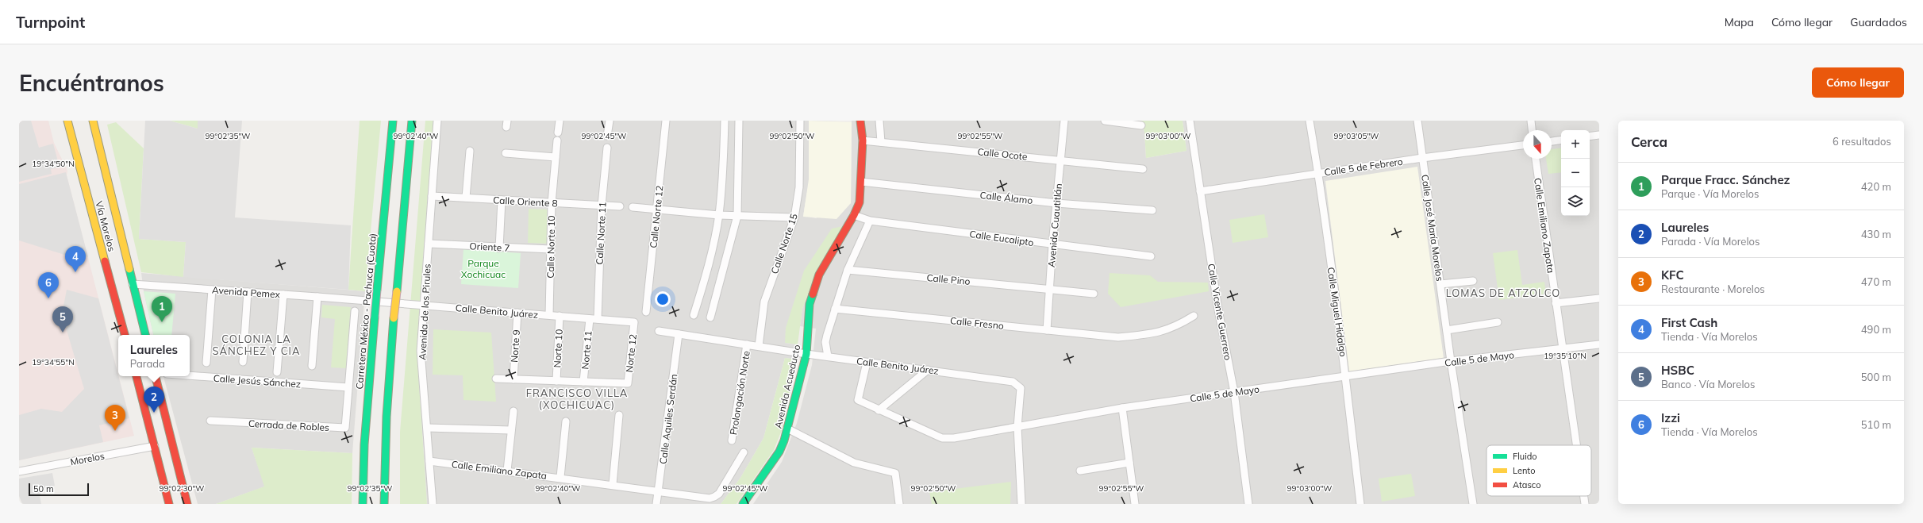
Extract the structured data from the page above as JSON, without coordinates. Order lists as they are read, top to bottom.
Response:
{
  "streets": {
    "main road": ["Vía Morelos", "Carretera México - Pachuca (Cuota)", "Avenida Acueducto"],
    "street": [
      "Calle Ocote",
      "Calle 5 de Febrero",
      "Calle Álamo",
      "Calle Oriente 8",
      "Calle Norte 12",
      "Avenida Cuautitlán",
      "Calle Emiliano Zapata",
      "Calle José María Morelos",
      "Calle Norte 11",
      "Calle Eucalipto",
      "Calle Norte 15",
      "Oriente 7",
      "Calle Norte 10",
      "Calle Pino",
      "Avenida Pemex",
      "Calle Benito Juárez",
      "Avenida de los Pirules",
      "Calle Vicente Guerrero",
      "Calle Miguel Hidalgo",
      "Calle Fresno",
      "Norte 9",
      "Norte 10",
      "Norte 11",
      "Norte 12",
      "Calle 5 de Mayo",
      "Calle Jesús Sánchez",
      "Prolongación Norte",
      "Calle Aquiles Serdán",
      "Cerrada de Robles",
      "Morelos"
    ]
  },
  "crossings": [
    ["Calle Ocote", "Avenida Cuautitlán"],
    ["Calle Ocote", "Avenida Acueducto"],
    ["Calle 5 de Febrero", "Calle José María Morelos"],
    ["Calle 5 de Febrero", "Calle Vicente Guerrero"],
    ["Calle 5 de Febrero", "Calle Miguel Hidalgo"],
    ["Calle Álamo", "Avenida Cuautitlán"],
    ["Calle Álamo", "Avenida Acueducto"],
    ["Calle Oriente 8", "Calle Norte 11"],
    ["Calle Oriente 8", "Calle Norte 10"],
    ["Calle Oriente 8", "Avenida de los Pirules"],
    ["Avenida Cuautitlán", "Calle Eucalipto"],
    ["Avenida Cuautitlán", "Calle Pino"],
    ["Avenida Cuautitlán", "Calle Fresno"],
    ["Calle Emiliano Zapata", "Avenida de los Pirules"],
    ["Calle Emiliano Zapata", "Calle 5 de Mayo"],
    ["Calle Emiliano Zapata", "Calle Aquiles Serdán"],
    ["Vía Morelos", "Avenida Pemex"],
    ["Calle José María Morelos", "Calle 5 de Mayo"],
    ["Calle Norte 11", "Calle Benito Juárez"],
    ["Calle Eucalipto", "Avenida Acueducto"],
    ["Calle Norte 15", "Calle Benito Juárez"],
    ["Oriente 7", "Calle Norte 10"],
    ["Oriente 7", "Avenida de los Pirules"],
    ["Calle Norte 10", "Calle Benito Juárez"],
    ["Avenida Pemex", "Calle Benito Juárez"],
    ["Calle Benito Juárez", "Avenida de los Pirules"],
    ["Calle Benito Juárez", "Norte 9"],
    ["Calle Benito Juárez", "Norte 10"],
    ["Calle Benito Juárez", "Norte 11"],
    ["Calle Benito Juárez", "Norte 12"],
    ["Calle Benito Juárez", "Calle 5 de Mayo"],
    ["Calle Benito Juárez", "Avenida Acueducto"],
    ["Calle Benito Juárez", "Prolongación Norte"],
    ["Calle Benito Juárez", "Calle Aquiles Serdán"],
    ["Calle Vicente Guerrero", "Calle 5 de Mayo"],
    ["Calle Miguel Hidalgo", "Calle 5 de Mayo"],
    ["Norte 11", "Norte 12"],
    ["Calle Jesús Sánchez", "Cerrada de Robles"]
  ],
  "districts": ["LOMAS DE ATZOLCO", "COLONIA LA SÁNCHEZ Y CIA", "FRANCISCO VILLA (XOCHICUAC)"],
  "parks": ["Parque Xochicuac"],
  "legend": ["Fluido", "Lento", "Atasco"],
  "scale_bar": "50 m",
  "north": "bottom",
  "page": {
    "header": "Turnpoint",
    "nav": ["Mapa", "Cómo llegar", "Guardados"],
    "buttons": "Cómo llegar",
    "title": "Encuéntranos",
    "heading": ["Cerca", "6 resultados"],
    "map_buttons": ["+", "−"],
    "list": [
      {
        "mark": "1",
        "name": "Parque Fracc. Sánchez",
        "note": "Parque · Vía Morelos",
        "value": "420 m"
      },
      {
        "mark": "2",
        "name": "Laureles",
        "note": "Parada · Vía Morelos",
        "value": "430 m"
      },
      {
        "mark": "3",
        "name": "KFC",
        "note": "Restaurante · Morelos",
        "value": "470 m"
      },
      {
        "mark": "4",
        "name": "First Cash",
        "note": "Tienda · Vía Morelos",
        "value": "490 m"
      },
      {
        "mark": "5",
        "name": "HSBC",
        "note": "Banco · Vía Morelos",
        "value": "500 m"
      },
      {
        "mark": "6",
        "name": "Izzi",
        "note": "Tienda · Vía Morelos",
        "value": "510 m"
      }
    ],
    "pins": [
      "4",
      "6",
      "1",
      "5",
      "2",
      "3"
    ],
    "popup": ["Laureles", "Parada"],
    "scale": "50 m"
  },
  "coordinates": [
    "99°02'35\"W",
    "99°02'40\"W",
    "99°02'45\"W",
    "99°02'50\"W",
    "99°02'55\"W",
    "99°03'00\"W",
    "99°03'05\"W",
    "19°34'50\"N",
    "19°35'10\"N",
    "19°34'55\"N",
    "99°02'30\"W"
  ]
}
